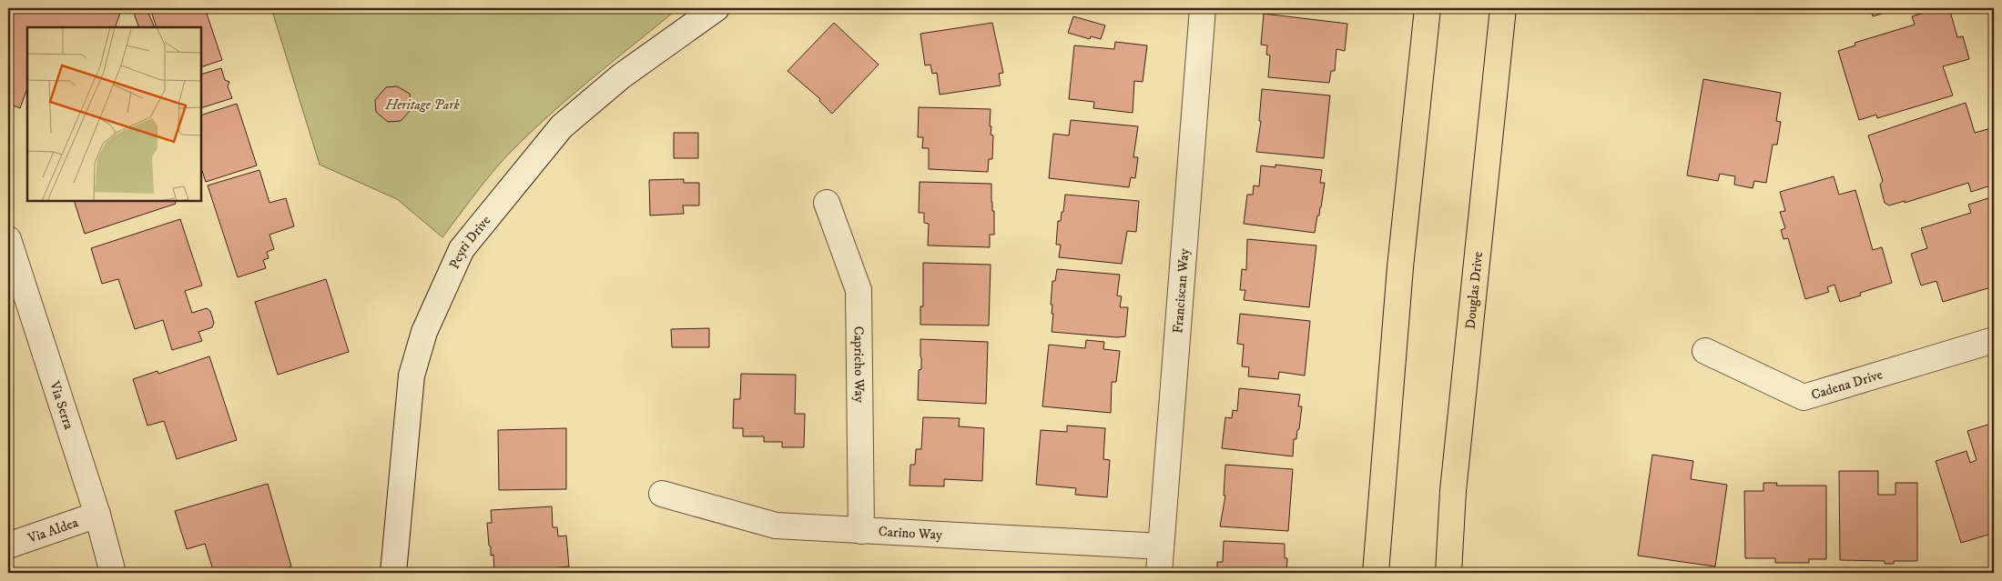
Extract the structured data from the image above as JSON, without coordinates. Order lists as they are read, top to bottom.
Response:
{
  "streets": {
    "main road": ["Douglas Drive"],
    "street": [
      "Peyri Drive",
      "Franciscan Way",
      "Capricho Way",
      "Cadena Drive",
      "Via Serra",
      "Via Aldea",
      "Carino Way"
    ]
  },
  "crossings": [
    ["Franciscan Way", "Carino Way"],
    ["Capricho Way", "Carino Way"],
    ["Via Serra", "Via Aldea"]
  ],
  "parks": ["Heritage Park"]
}
